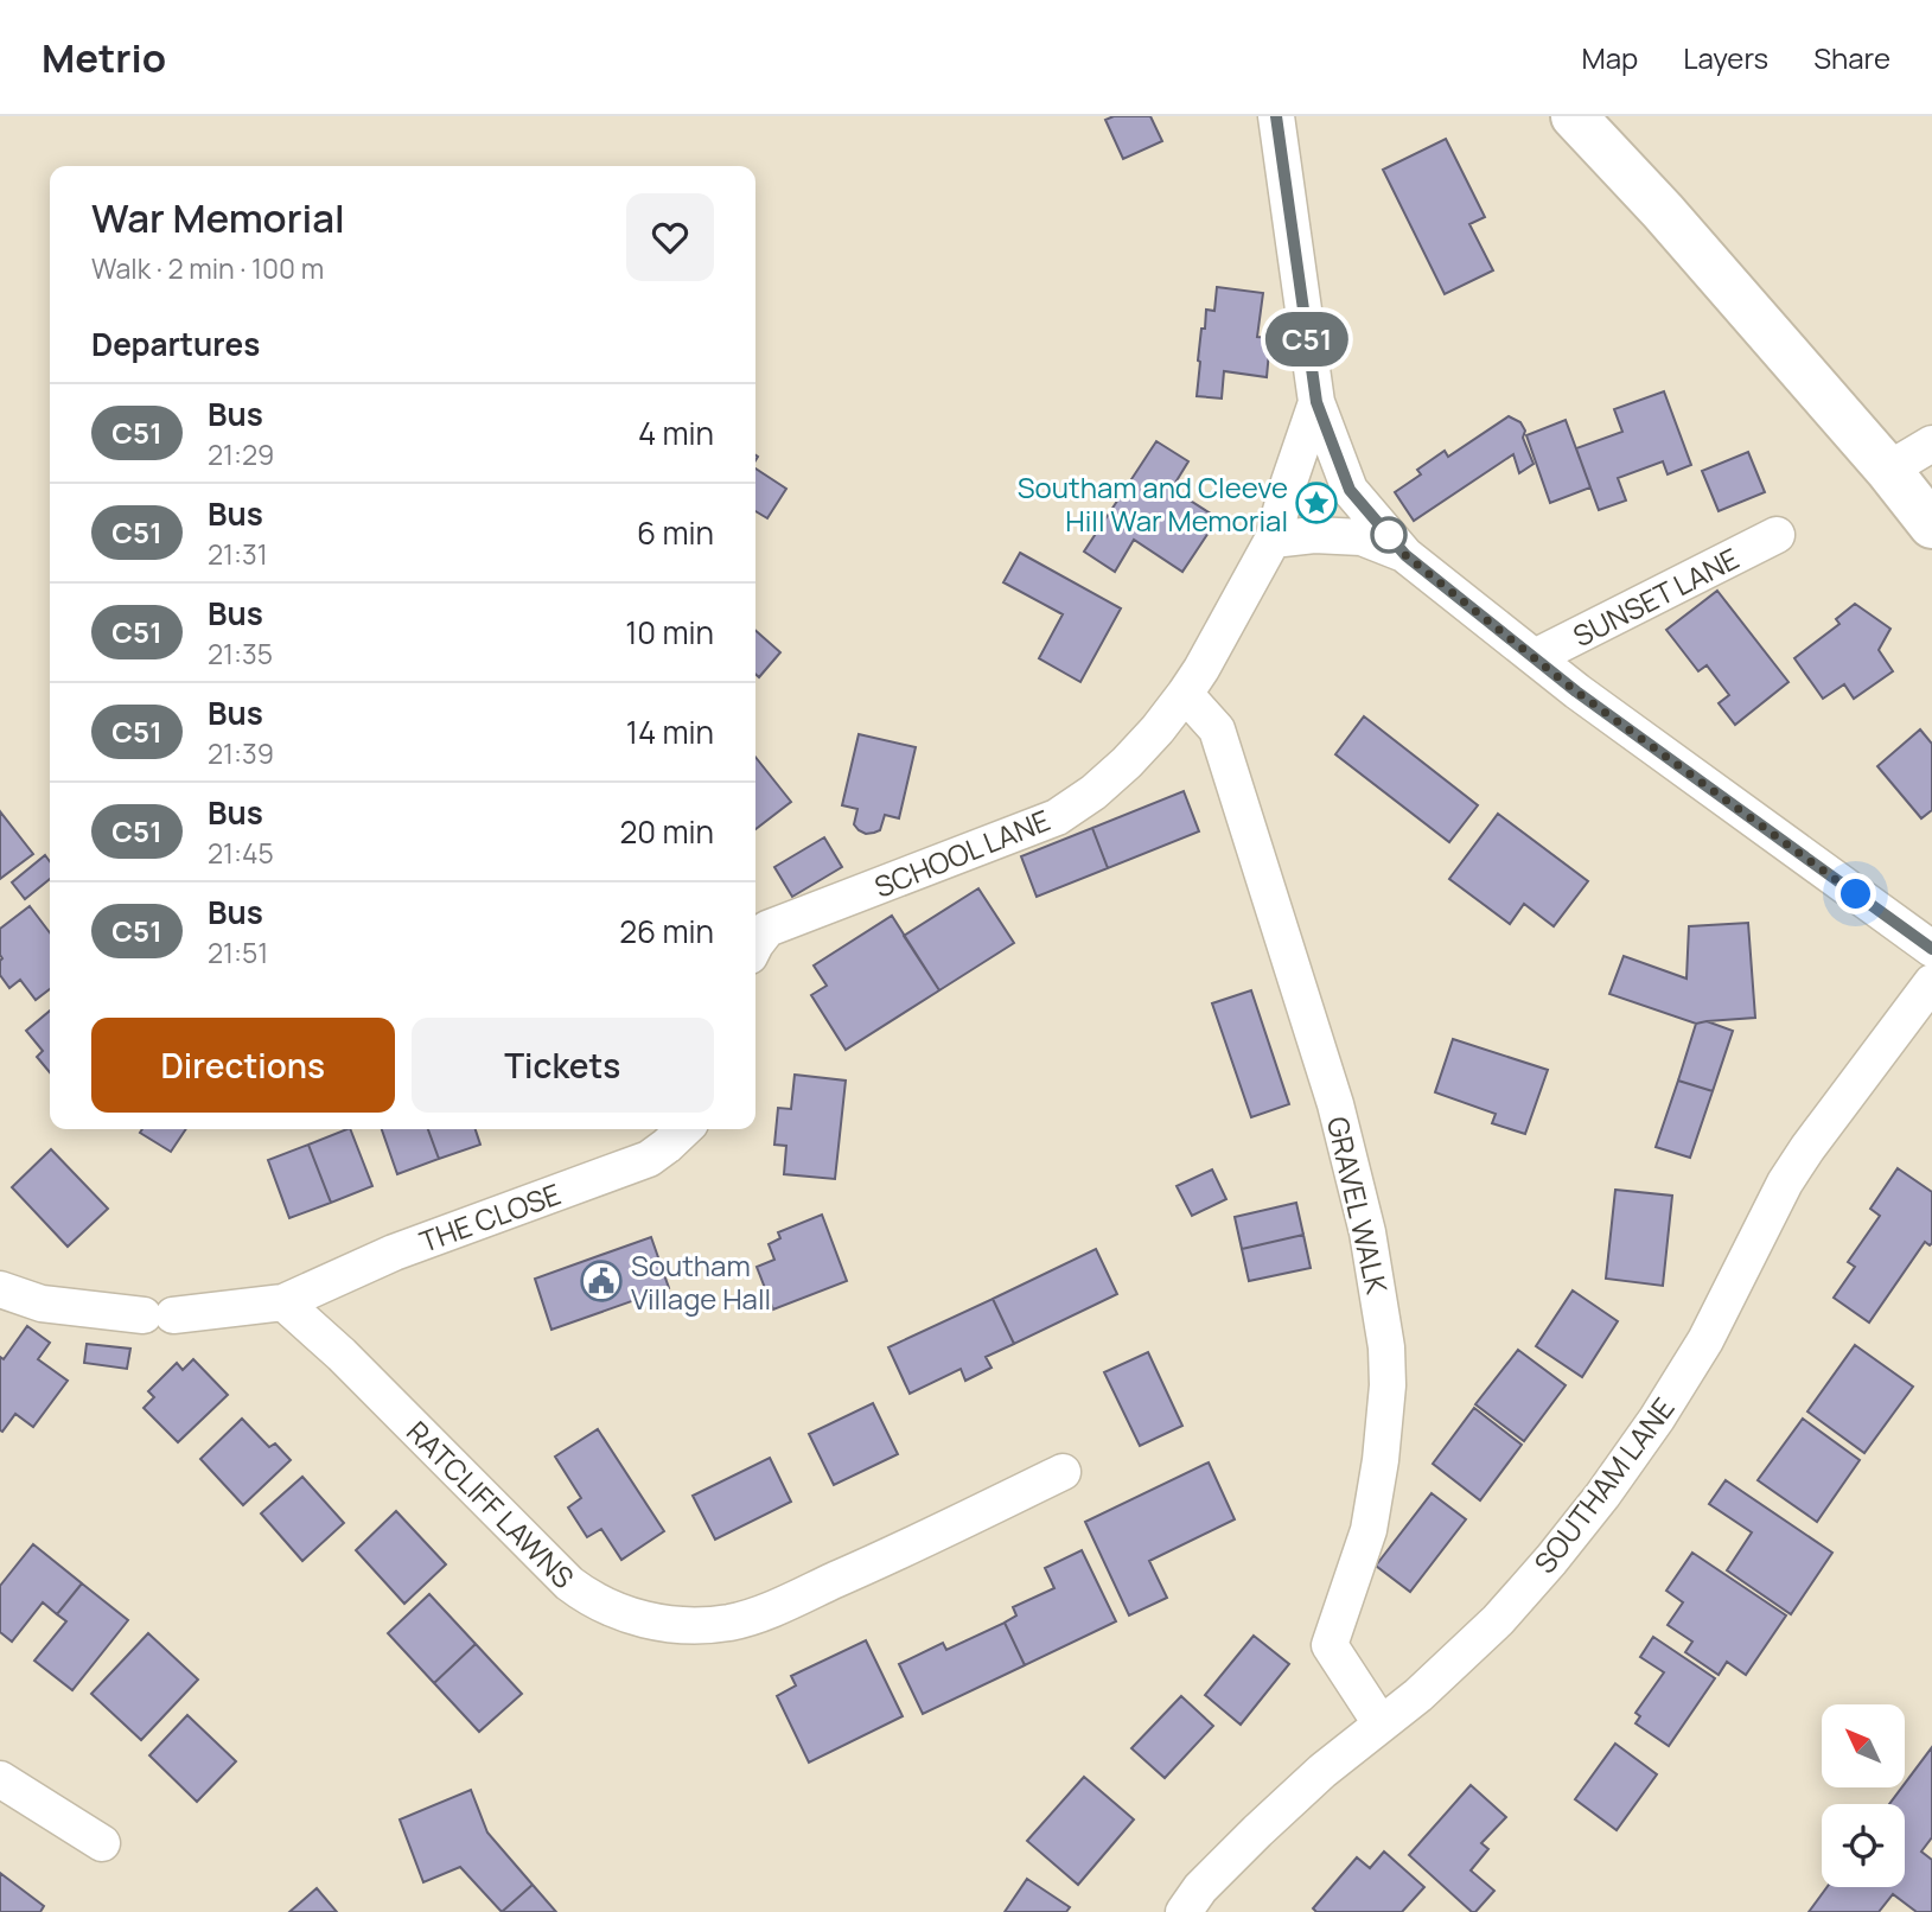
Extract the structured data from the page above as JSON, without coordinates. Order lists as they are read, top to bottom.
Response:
{
  "streets": {
    "street": [
      "SUNSET LANE",
      "SCHOOL LANE",
      "GRAVEL WALK",
      "THE CLOSE",
      "SOUTHAM LANE",
      "RATCLIFF LAWNS"
    ]
  },
  "crossings": [
    ["SCHOOL LANE", "GRAVEL WALK"],
    ["GRAVEL WALK", "SOUTHAM LANE"],
    ["THE CLOSE", "RATCLIFF LAWNS"]
  ],
  "places": {
    "place": ["Southam and Cleeve Hill War Memorial"],
    "public building": ["Southam Village Hall"]
  },
  "lines": ["bus line C51"],
  "north": "top left",
  "page": {
    "header": "Metrio",
    "nav": ["Map", "Layers", "Share"],
    "on_map": "C51",
    "heading": [
      ["War Memorial", "Walk · 2 min · 100 m"],
      "Departures"
    ],
    "list": [
      {
        "mark": "C51",
        "name": "Bus",
        "note": "21:29",
        "value": "4 min"
      },
      {
        "mark": "C51",
        "name": "Bus",
        "note": "21:31",
        "value": "6 min"
      },
      {
        "mark": "C51",
        "name": "Bus",
        "note": "21:35",
        "value": "10 min"
      },
      {
        "mark": "C51",
        "name": "Bus",
        "note": "21:39",
        "value": "14 min"
      },
      {
        "mark": "C51",
        "name": "Bus",
        "note": "21:45",
        "value": "20 min"
      },
      {
        "mark": "C51",
        "name": "Bus",
        "note": "21:51",
        "value": "26 min"
      }
    ],
    "buttons": ["Directions", "Tickets"]
  }
}
